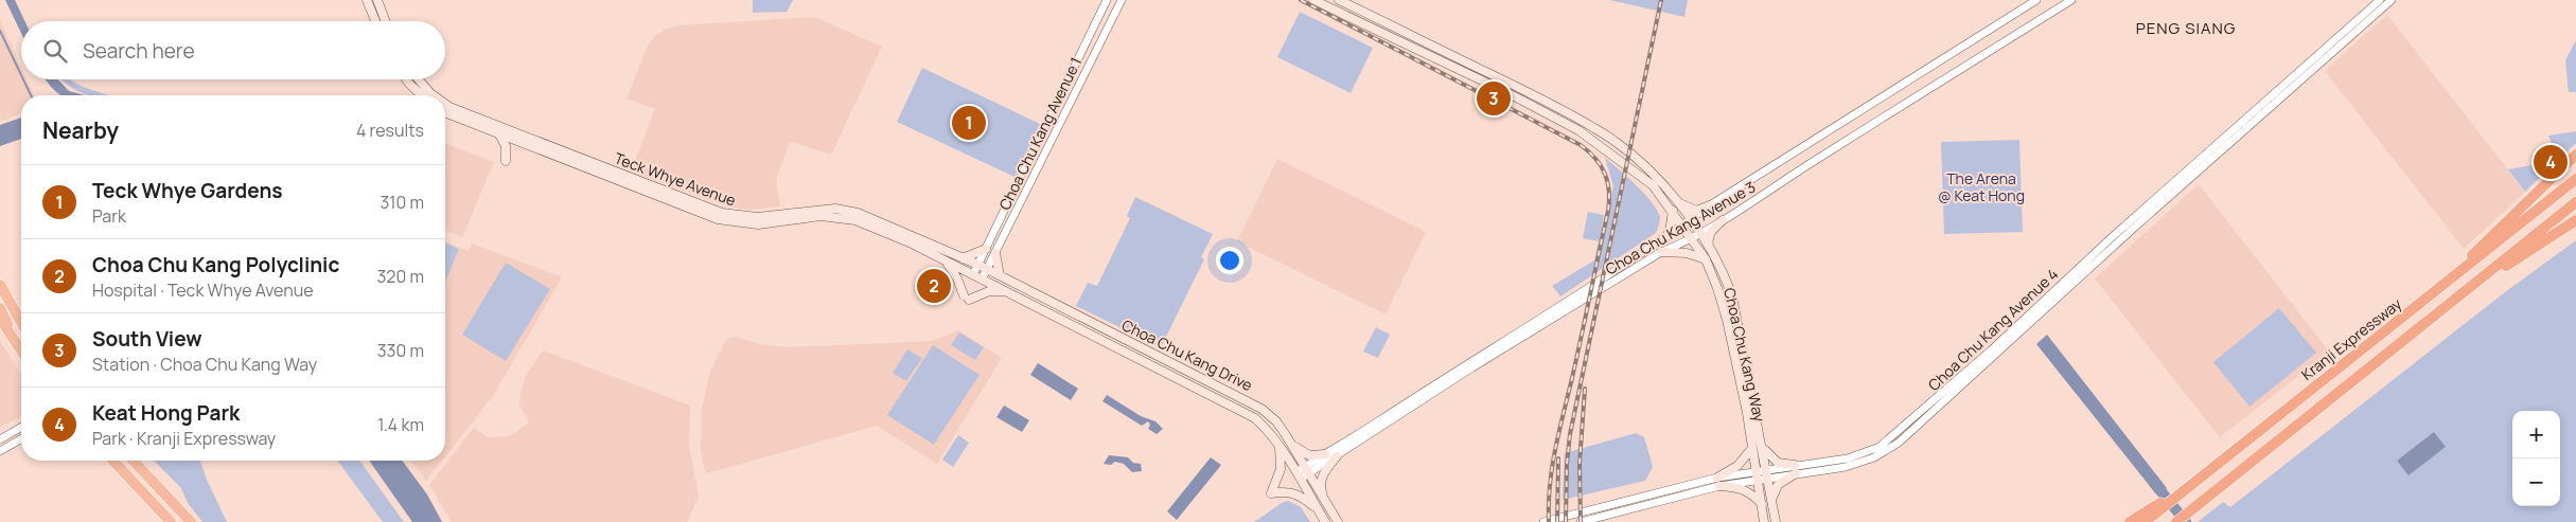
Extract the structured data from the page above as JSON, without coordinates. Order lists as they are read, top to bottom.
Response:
{
  "streets": {
    "highway": ["Kranji Expressway"],
    "main road": ["Teck Whye Avenue", "Choa Chu Kang Drive", "Choa Chu Kang Way"],
    "street": ["Choa Chu Kang Avenue 1", "Choa Chu Kang Avenue 3", "Choa Chu Kang Avenue 4"]
  },
  "crossings": [
    ["Choa Chu Kang Avenue 1", "Teck Whye Avenue"],
    ["Choa Chu Kang Avenue 1", "Choa Chu Kang Drive"],
    ["Teck Whye Avenue", "Choa Chu Kang Drive"],
    ["Choa Chu Kang Avenue 3", "Choa Chu Kang Drive"],
    ["Choa Chu Kang Avenue 3", "Choa Chu Kang Way"],
    ["Choa Chu Kang Avenue 4", "Choa Chu Kang Way"]
  ],
  "districts": ["PENG SIANG"],
  "parks": ["The Arena @ Keat Hong"],
  "page": {
    "search": "Search here",
    "pins": [
      "3",
      "1",
      "4",
      "2"
    ],
    "heading": ["Nearby", "4 results"],
    "list": [
      {
        "mark": "1",
        "name": "Teck Whye Gardens",
        "note": "Park",
        "value": "310 m"
      },
      {
        "mark": "2",
        "name": "Choa Chu Kang Polyclinic",
        "note": "Hospital · Teck Whye Avenue",
        "value": "320 m"
      },
      {
        "mark": "3",
        "name": "South View",
        "note": "Station · Choa Chu Kang Way",
        "value": "330 m"
      },
      {
        "mark": "4",
        "name": "Keat Hong Park",
        "note": "Park · Kranji Expressway",
        "value": "1.4 km"
      }
    ],
    "map_buttons": ["+", "−"]
  }
}
